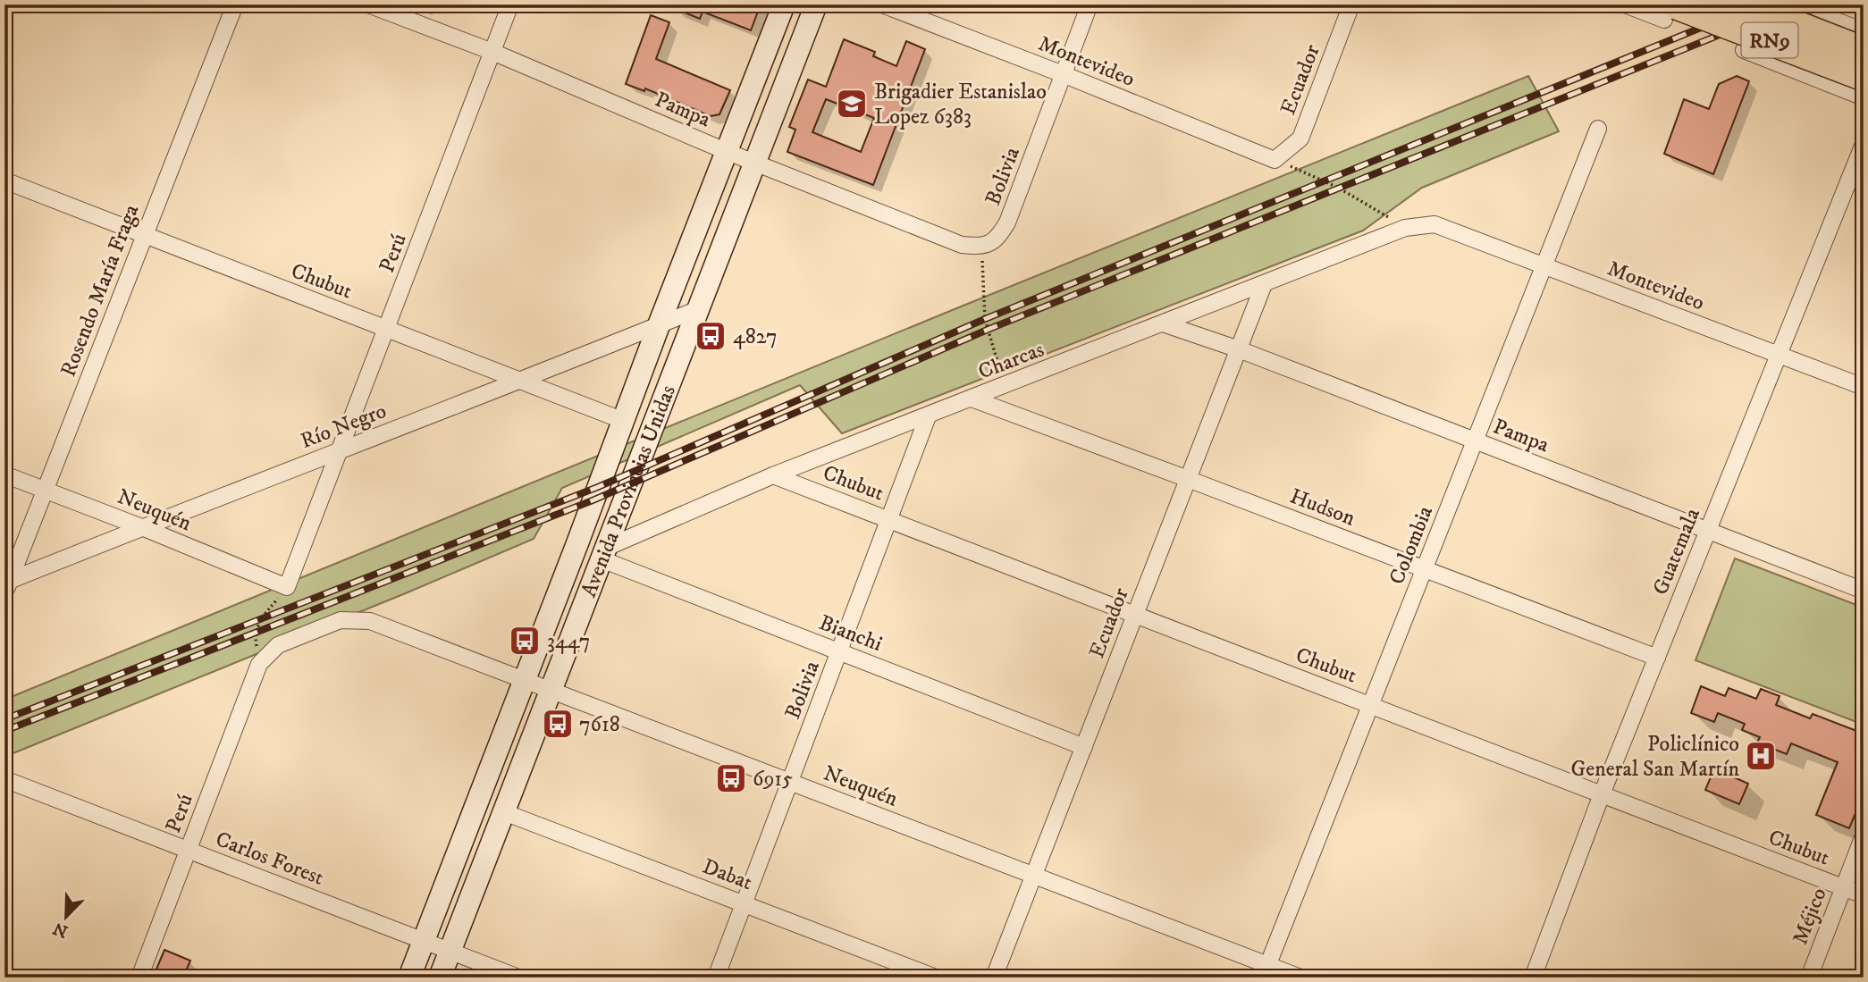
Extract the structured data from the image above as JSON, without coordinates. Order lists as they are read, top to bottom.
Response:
{
  "streets": {
    "highway": ["RN9"],
    "main road": ["Avenida Provincias Unidas"],
    "street": [
      "Montevideo",
      "Ecuador",
      "Pampa",
      "Bolivia",
      "Perú",
      "Chubut",
      "Rosendo María Fraga",
      "Charcas",
      "Río Negro",
      "Hudson",
      "Neuquén",
      "Colombia",
      "Guatemala",
      "Bianchi",
      "Carlos Forest",
      "Dabat",
      "Méjico"
    ]
  },
  "crossings": [
    ["Montevideo", "Ecuador"],
    ["Montevideo", "Bolivia"],
    ["Montevideo", "Charcas"],
    ["Montevideo", "Colombia"],
    ["Montevideo", "Guatemala"],
    ["Ecuador", "Pampa"],
    ["Ecuador", "Chubut"],
    ["Ecuador", "Charcas"],
    ["Ecuador", "Hudson"],
    ["Ecuador", "Neuquén"],
    ["Ecuador", "Bianchi"],
    ["Pampa", "Bolivia"],
    ["Pampa", "Perú"],
    ["Pampa", "Charcas"],
    ["Pampa", "Avenida Provincias Unidas"],
    ["Pampa", "Colombia"],
    ["Pampa", "Guatemala"],
    ["Bolivia", "Chubut"],
    ["Bolivia", "Charcas"],
    ["Bolivia", "Neuquén"],
    ["Bolivia", "Bianchi"],
    ["Bolivia", "Dabat"],
    ["Perú", "Chubut"],
    ["Perú", "Río Negro"],
    ["Perú", "Neuquén"],
    ["Perú", "Carlos Forest"],
    ["Chubut", "Rosendo María Fraga"],
    ["Chubut", "Charcas"],
    ["Chubut", "Río Negro"],
    ["Chubut", "Avenida Provincias Unidas"],
    ["Chubut", "Colombia"],
    ["Chubut", "Guatemala"],
    ["Chubut", "Méjico"],
    ["Rosendo María Fraga", "Río Negro"],
    ["Rosendo María Fraga", "Neuquén"],
    ["Charcas", "Avenida Provincias Unidas"],
    ["Charcas", "Hudson"],
    ["Charcas", "Bianchi"],
    ["Río Negro", "Avenida Provincias Unidas"],
    ["Río Negro", "Neuquén"],
    ["Avenida Provincias Unidas", "Neuquén"],
    ["Avenida Provincias Unidas", "Bianchi"],
    ["Avenida Provincias Unidas", "Carlos Forest"],
    ["Avenida Provincias Unidas", "Dabat"],
    ["Hudson", "Colombia"],
    ["Hudson", "Guatemala"],
    ["Neuquén", "Colombia"]
  ],
  "places": {
    "school or university": ["Brigadier Estanislao Lopez 6383"],
    "bus stop": [
      "4827",
      "3447",
      "7618",
      "6915"
    ],
    "hospital": ["Policlínico General San Martín"]
  },
  "north": "bottom left"
}
